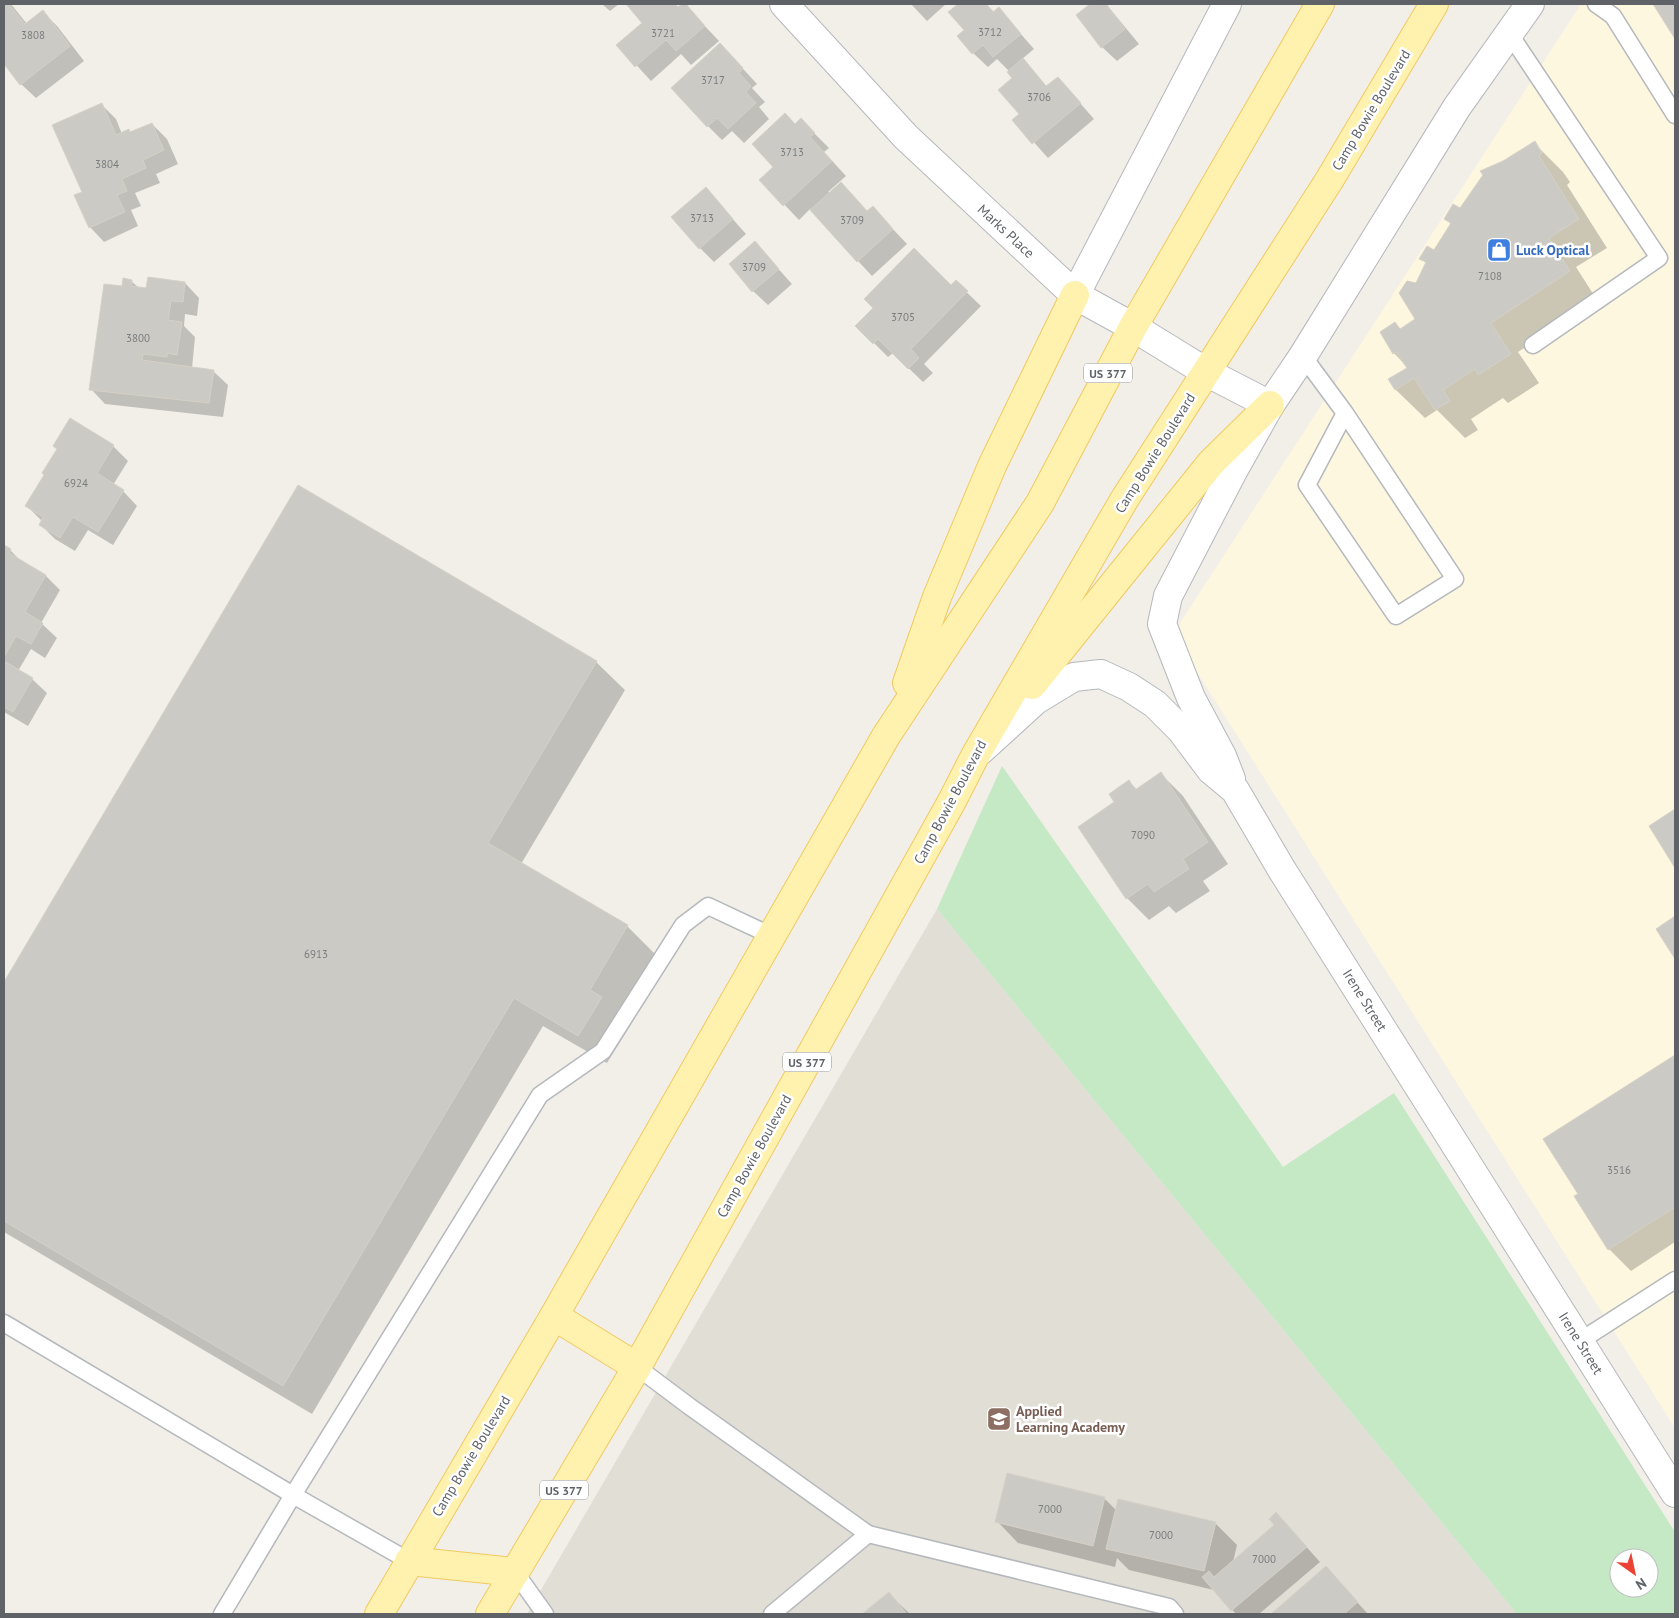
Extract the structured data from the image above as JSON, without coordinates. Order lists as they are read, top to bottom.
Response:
{
  "streets": {
    "main road": ["Camp Bowie Boulevard", "US 377"],
    "street": ["Marks Place", "Irene Street"]
  },
  "crossings": [
    ["Camp Bowie Boulevard", "Marks Place"],
    ["Camp Bowie Boulevard", "Irene Street"]
  ],
  "places": {
    "shop": ["Luck Optical"],
    "school or university": ["Applied Learning Academy"]
  },
  "house_numbers": [
    "3712",
    "3721",
    "3808",
    "3717",
    "3706",
    "3713",
    "3804",
    "3713",
    "3709",
    "3709",
    "7108",
    "3705",
    "3800",
    "6924",
    "7090",
    "6913",
    "3516",
    "7000",
    "7000",
    "7000"
  ],
  "north": "bottom right"
}
